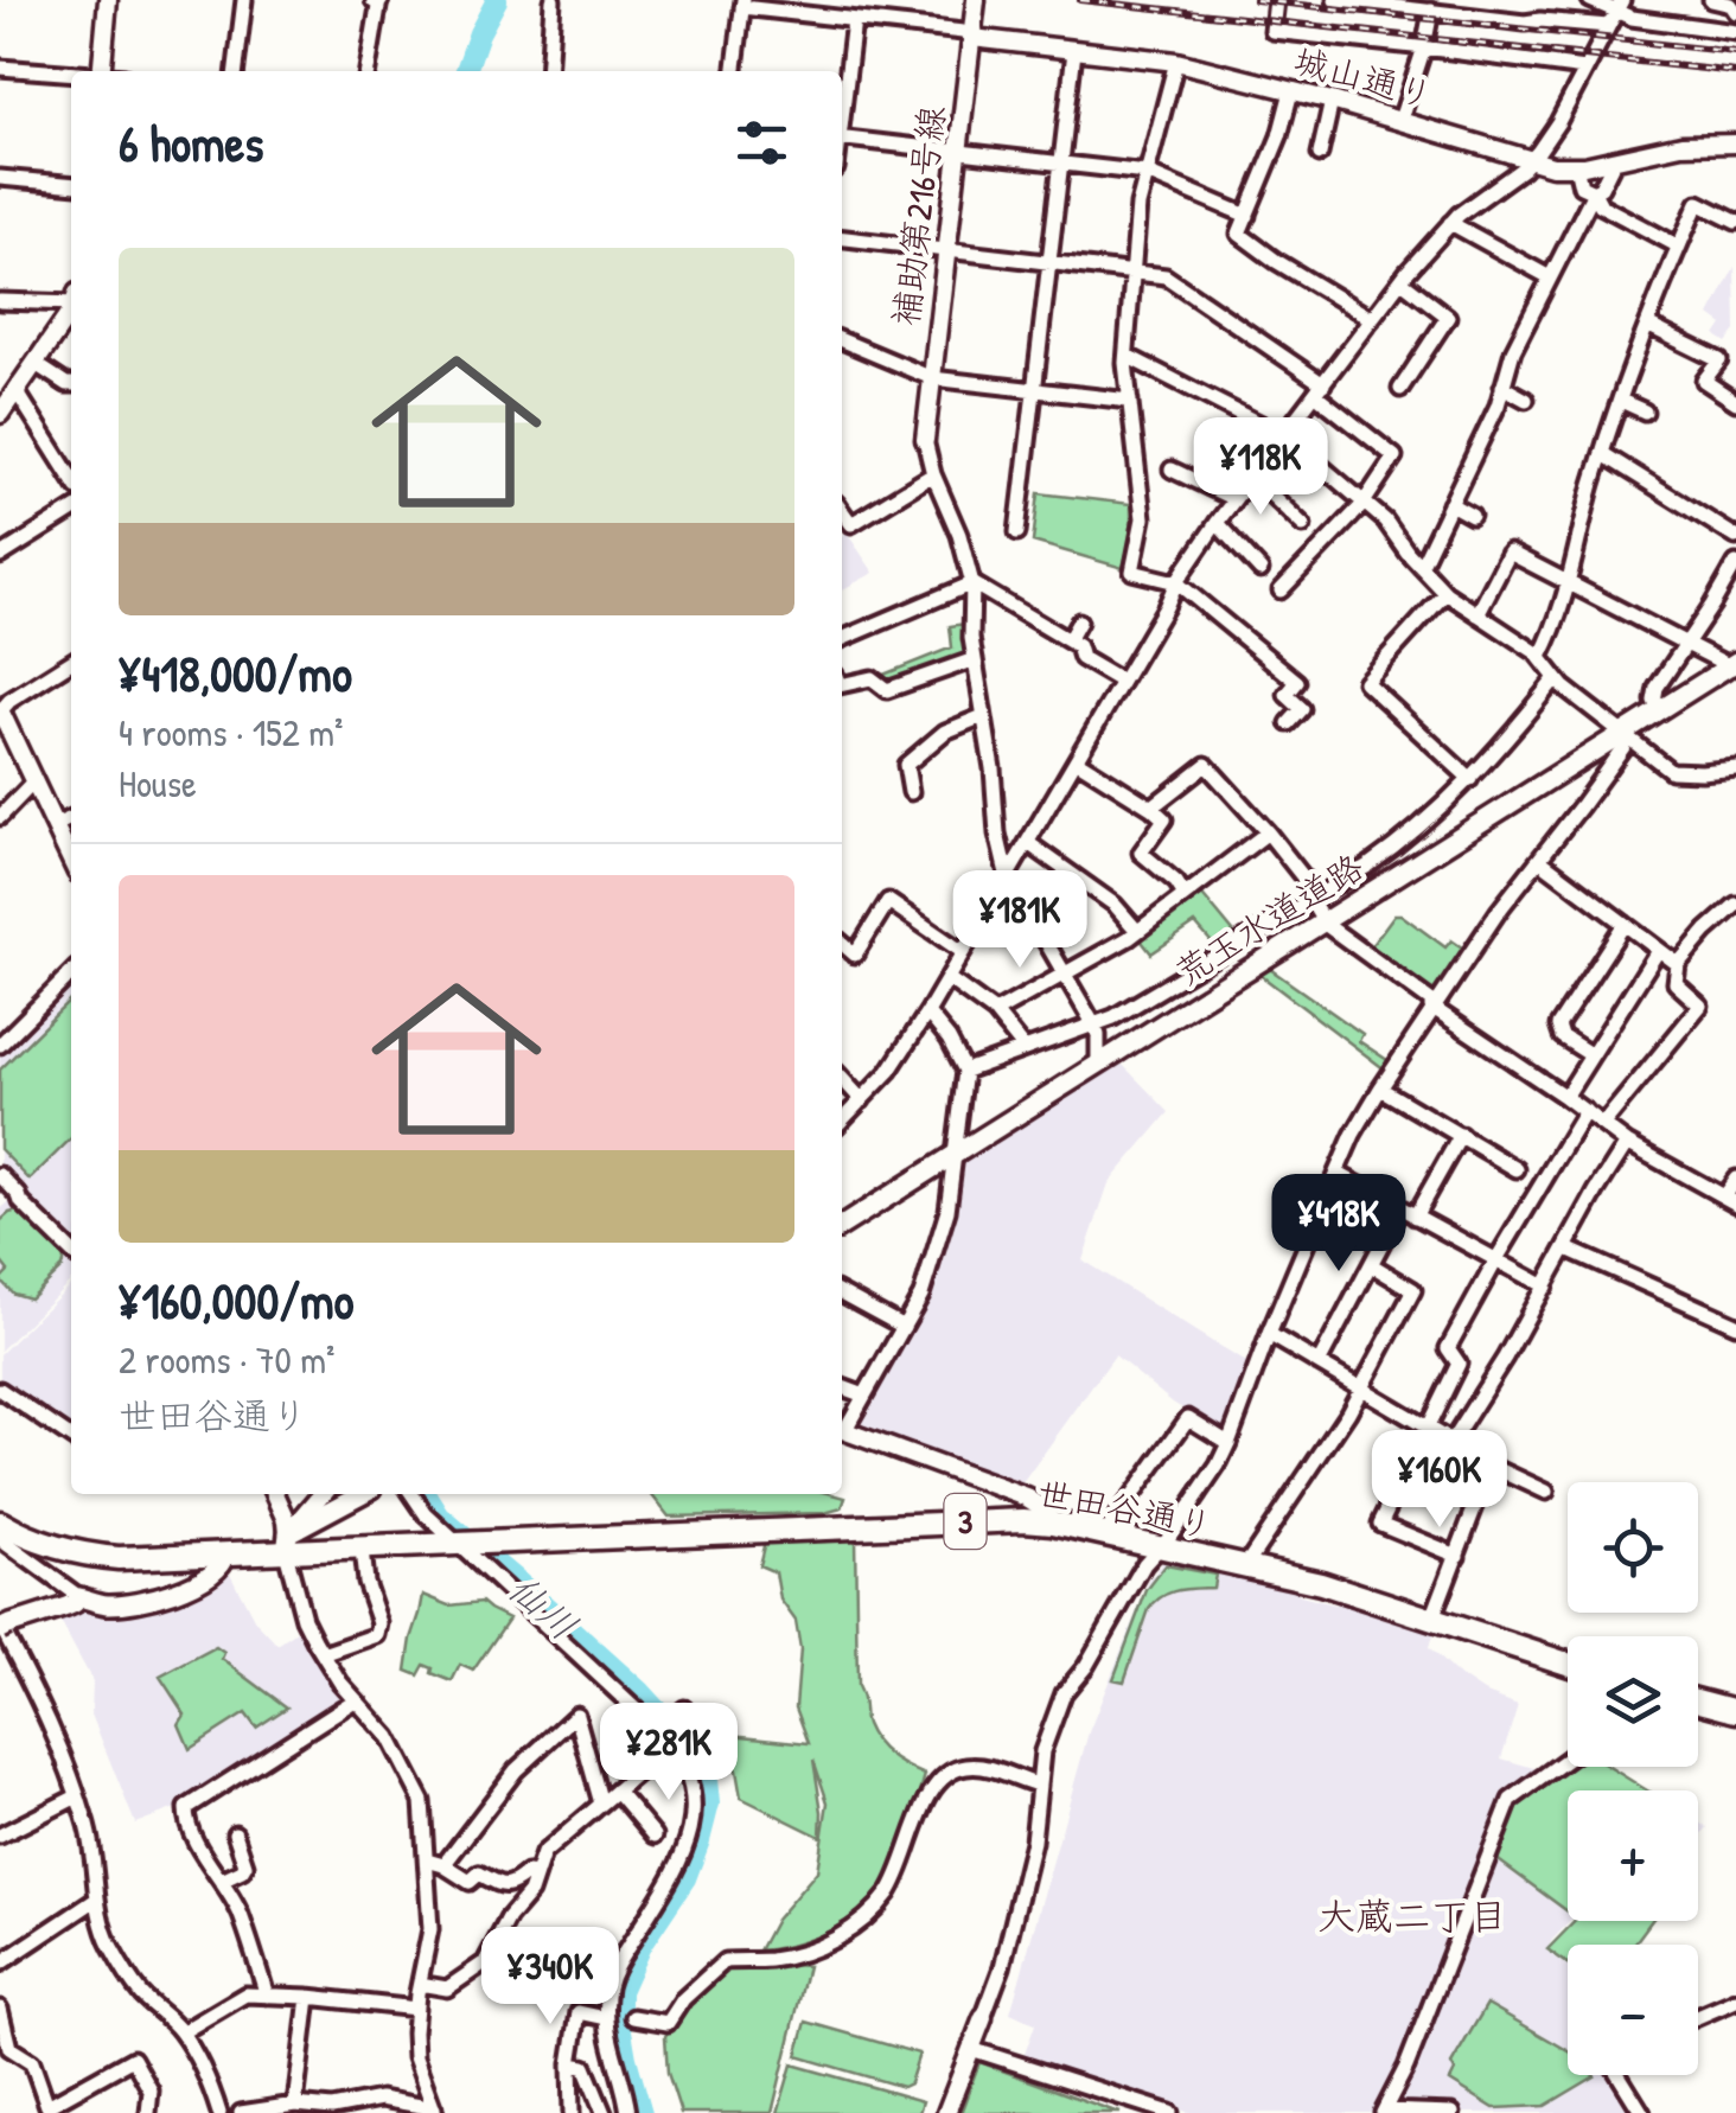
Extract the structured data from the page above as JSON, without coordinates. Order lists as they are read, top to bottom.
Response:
{
  "streets": {
    "main road": ["荒玉水道道路", "世田谷通り", "3"],
    "street": ["城山通り", "補助第216号線"]
  },
  "crossings": [
    ["城山通り", "補助第216号線"]
  ],
  "districts": ["大蔵二丁目"],
  "water": ["仙川"],
  "page": {
    "heading": "6 homes",
    "list": [
      {
        "name": "¥418,000/mo",
        "note": "4 rooms · 152 m² · House"
      },
      {
        "name": "¥160,000/mo",
        "note": "2 rooms · 70 m² · 世田谷通り"
      }
    ],
    "price": [
      "¥118K",
      "¥181K",
      "¥418K",
      "¥160K",
      "¥281K",
      "¥340K"
    ],
    "map_buttons": ["+", "−"]
  }
}
